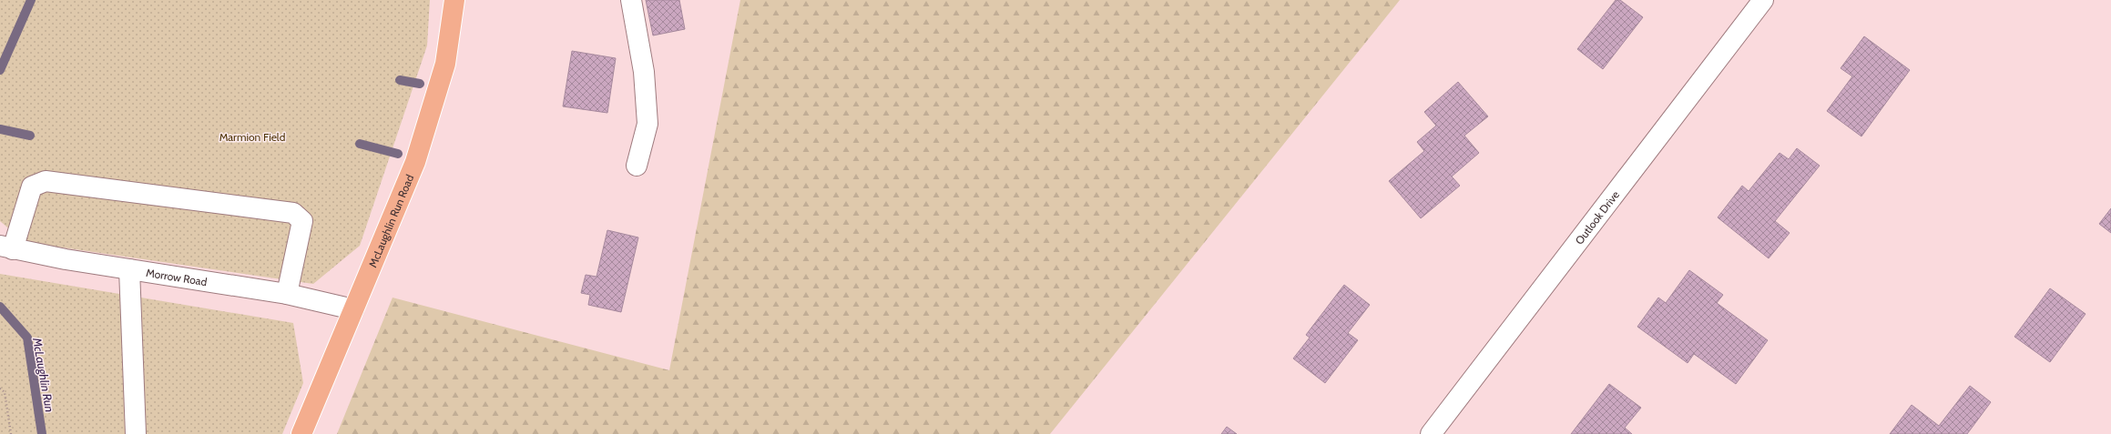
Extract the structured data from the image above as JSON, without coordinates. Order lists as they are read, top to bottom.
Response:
{
  "streets": {
    "main road": ["McLaughlin Run Road"],
    "street": ["Outlook Drive", "Morrow Road"]
  },
  "crossings": [
    ["McLaughlin Run Road", "Morrow Road"]
  ],
  "water": ["McLaughlin Run"],
  "parks": ["Marmion Field"]
}
